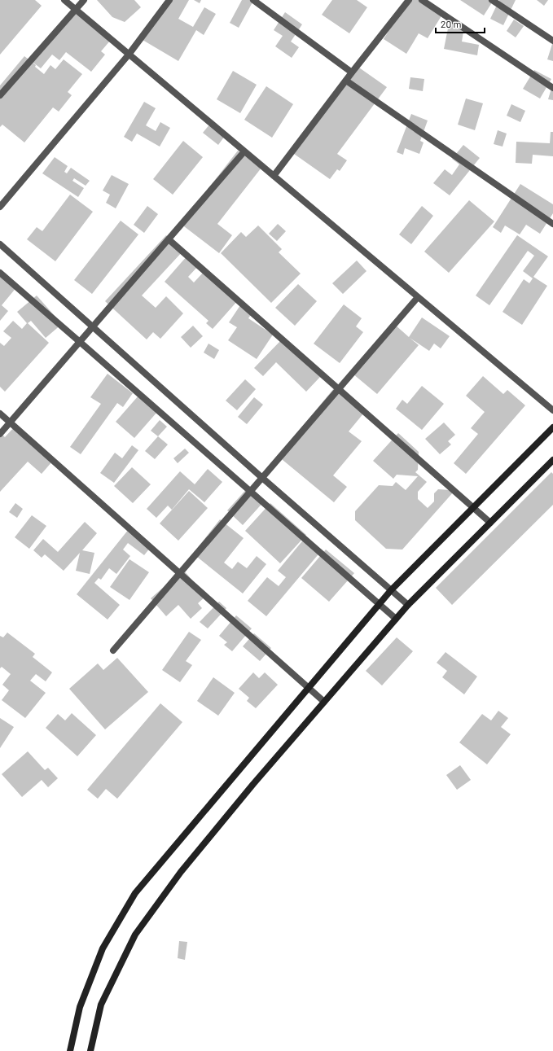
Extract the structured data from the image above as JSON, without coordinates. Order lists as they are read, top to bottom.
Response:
{
  "scale_bar": "20 m"
}
